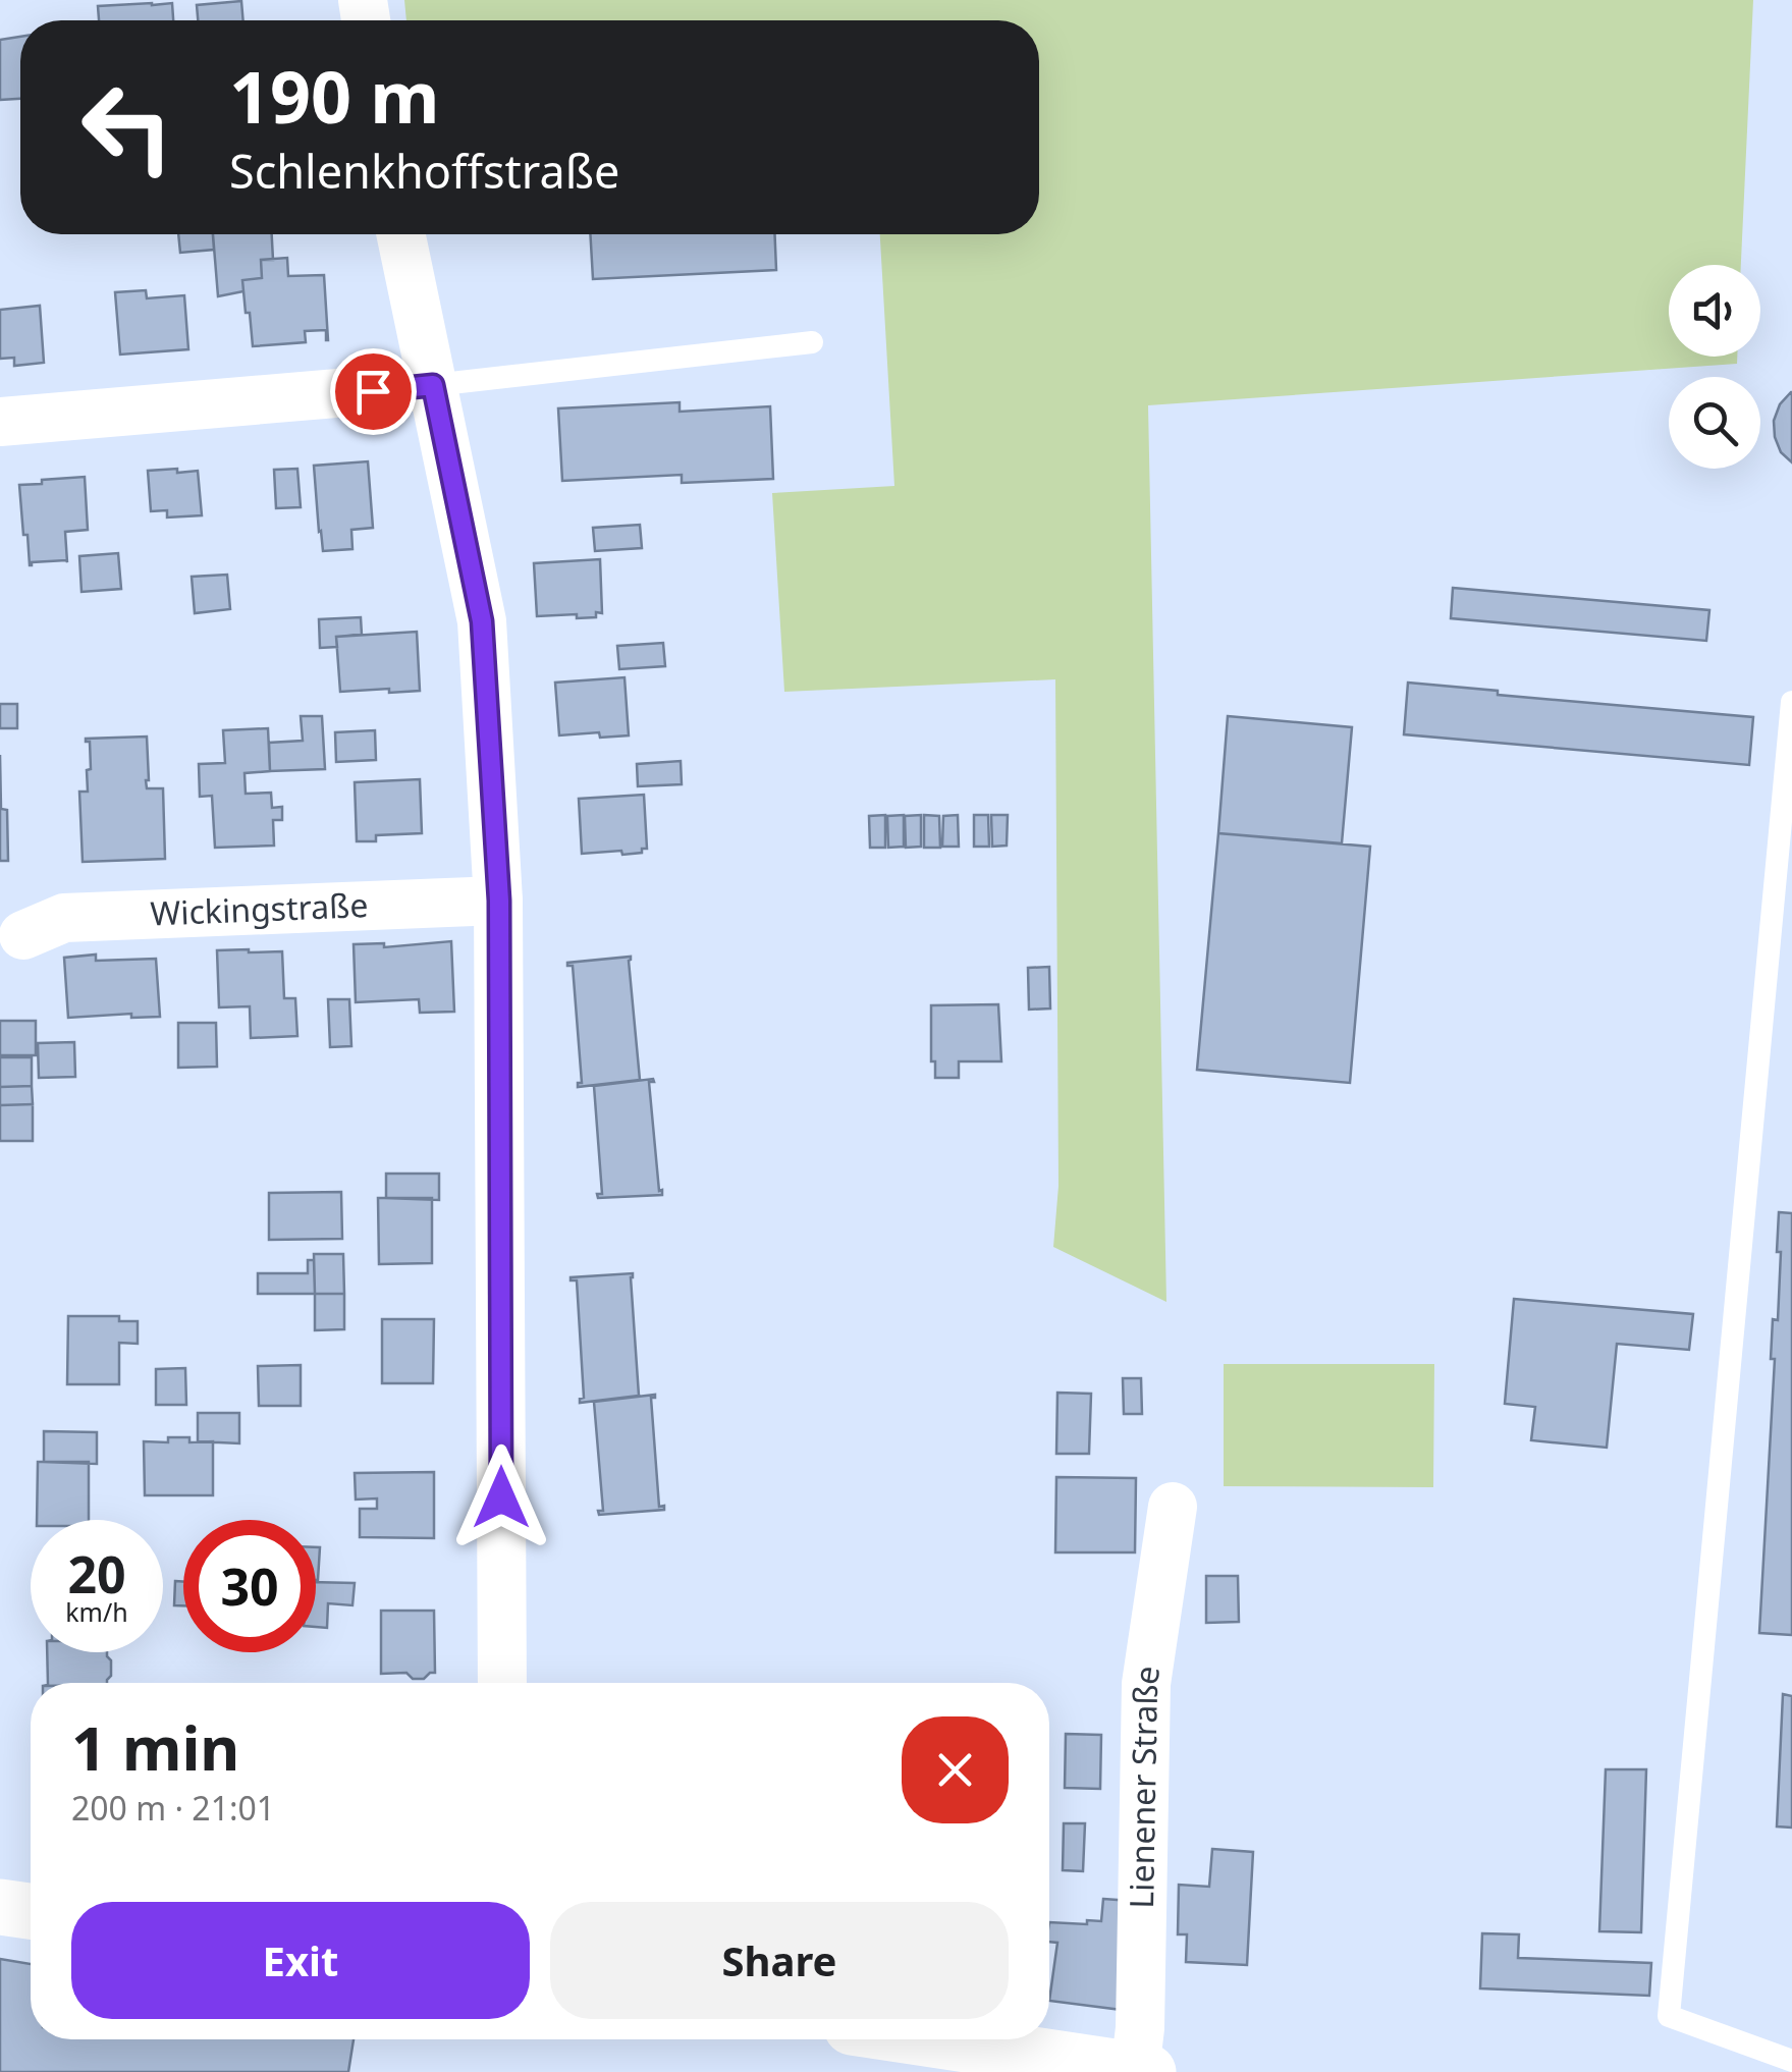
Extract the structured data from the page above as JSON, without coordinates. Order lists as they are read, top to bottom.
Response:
{
  "streets": {
    "street": ["Wickingstraße", "Lienener Straße"]
  },
  "page": {
    "turn": ["190 m", "Schlenkhoffstraße"],
    "speed": "20 km/h",
    "limit": "30",
    "heading": ["1 min", "200 m · 21:01"],
    "buttons": ["Exit", "Share"]
  }
}
